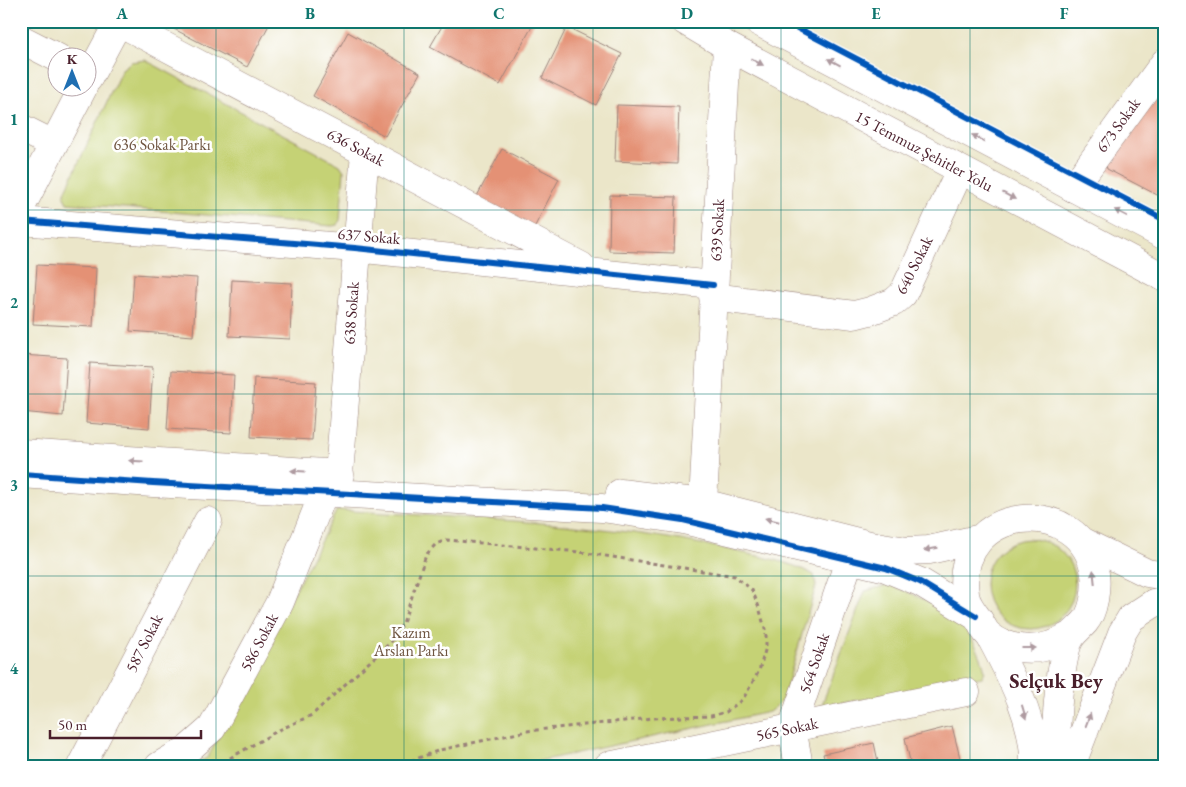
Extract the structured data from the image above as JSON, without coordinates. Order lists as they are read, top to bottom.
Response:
{
  "streets": {
    "street": [
      "673 Sokak",
      "636 Sokak",
      "15 Temmuz Şehitler Yolu",
      "639 Sokak",
      "637 Sokak",
      "640 Sokak",
      "638 Sokak",
      "586 Sokak",
      "587 Sokak",
      "564 Sokak",
      "565 Sokak"
    ]
  },
  "crossings": [
    ["636 Sokak", "637 Sokak"],
    ["636 Sokak", "638 Sokak"],
    ["15 Temmuz Şehitler Yolu", "639 Sokak"],
    ["15 Temmuz Şehitler Yolu", "640 Sokak"],
    ["639 Sokak", "637 Sokak"],
    ["639 Sokak", "640 Sokak"],
    ["637 Sokak", "640 Sokak"],
    ["637 Sokak", "638 Sokak"],
    ["638 Sokak", "586 Sokak"],
    ["564 Sokak", "565 Sokak"]
  ],
  "districts": ["Selçuk Bey"],
  "parks": ["636 Sokak Parkı", "Kazım Arslan Parkı"],
  "scale_bar": "50 m",
  "north": "top",
  "grid": {
    "columns": [
      "A",
      "B",
      "C",
      "D",
      "E",
      "F"
    ],
    "rows": [
      "1",
      "2",
      "3",
      "4"
    ]
  }
}
